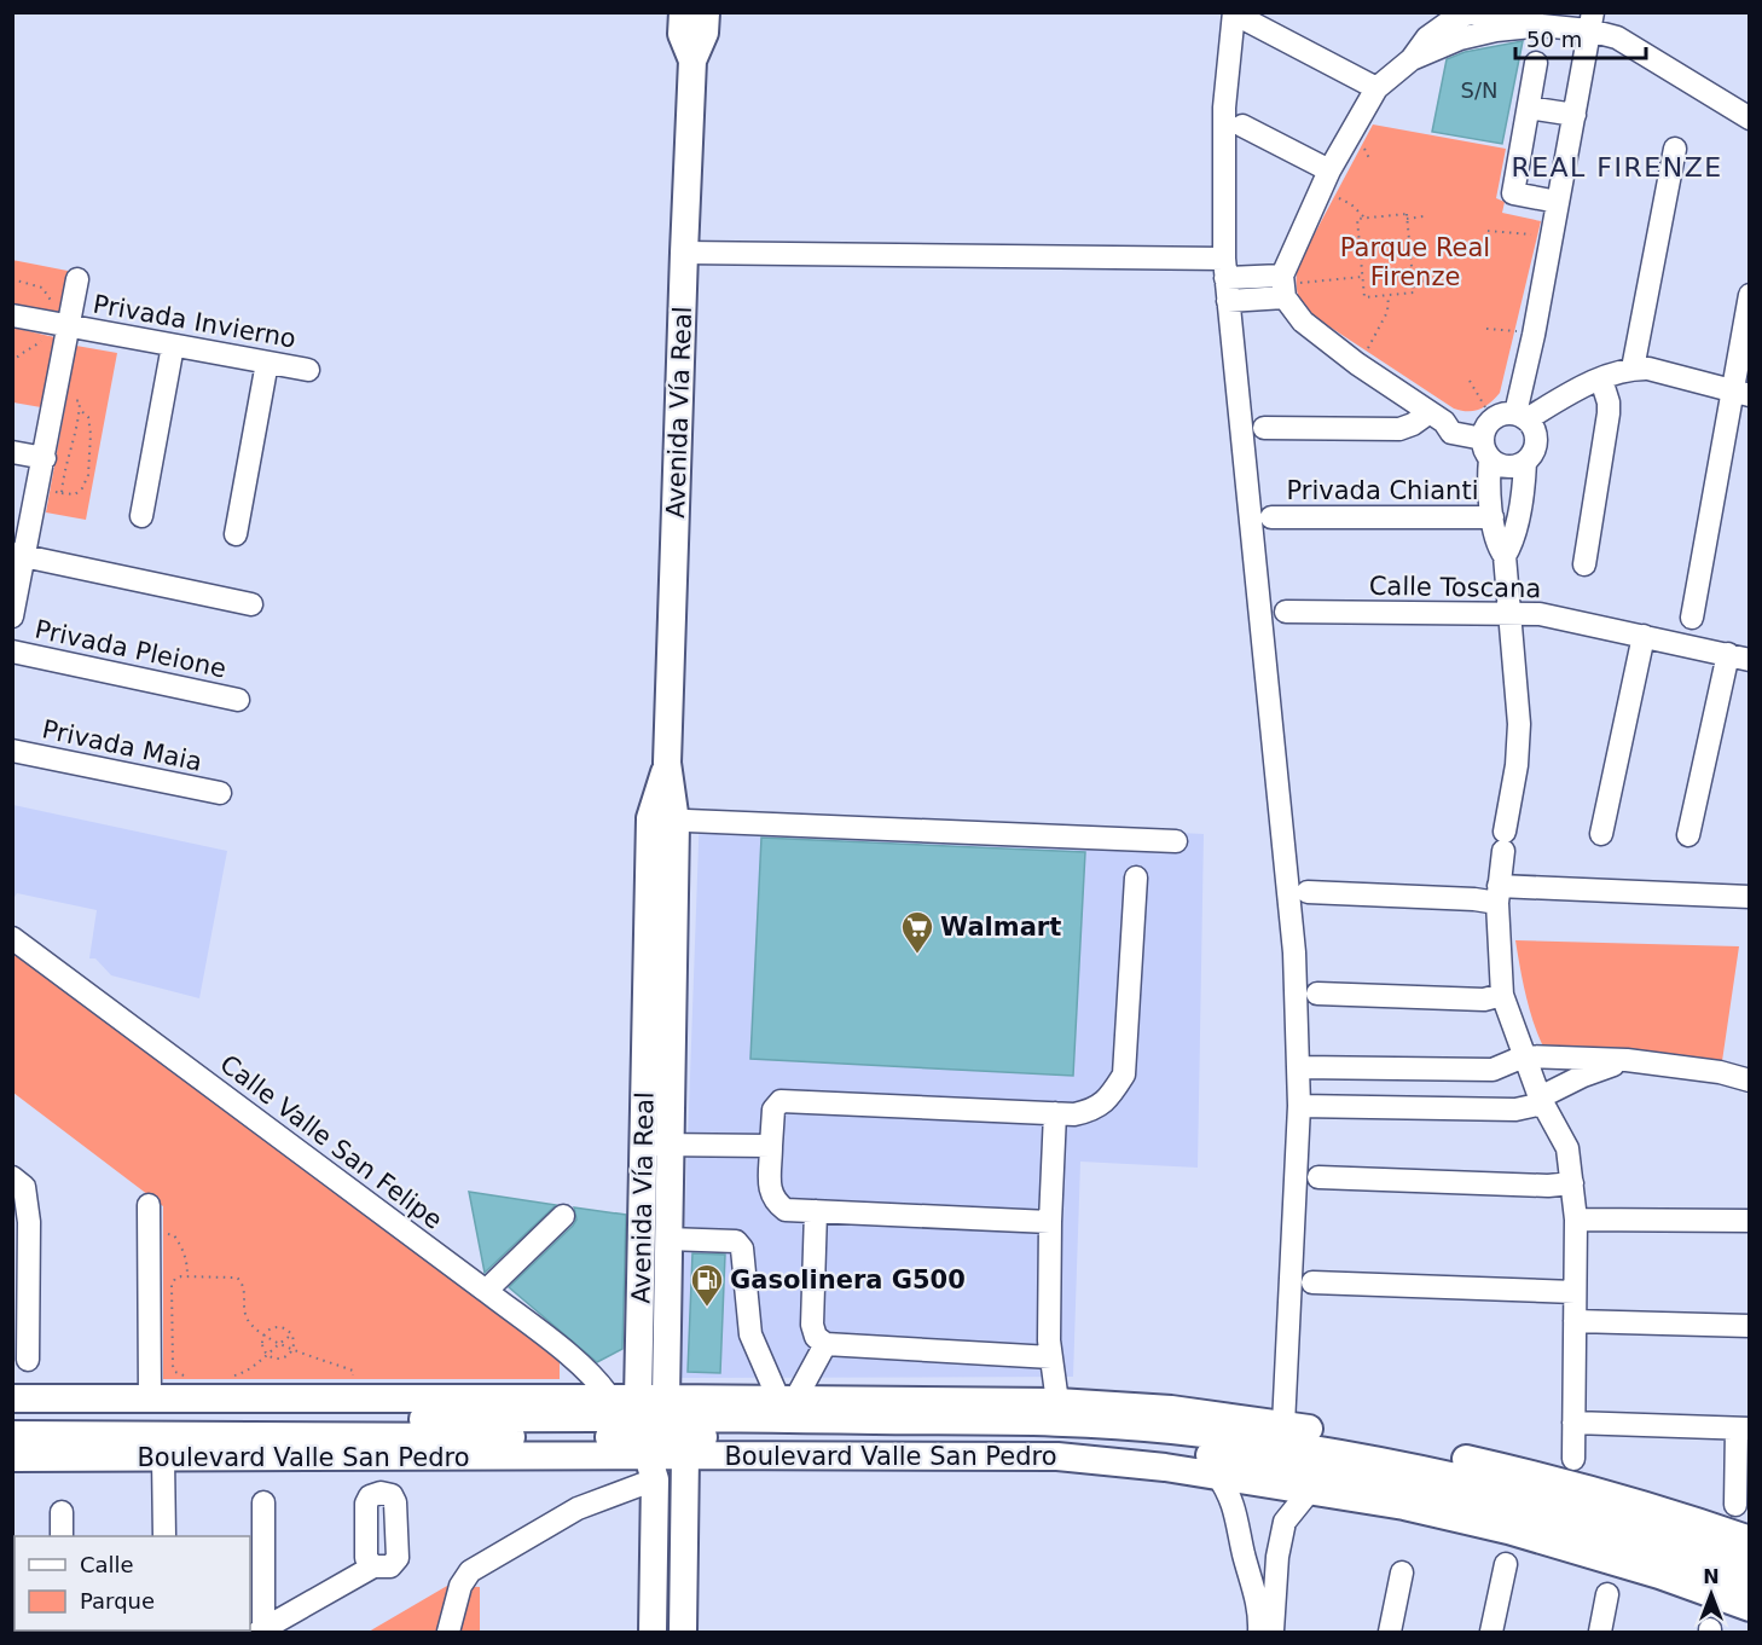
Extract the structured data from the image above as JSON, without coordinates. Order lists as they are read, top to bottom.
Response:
{
  "streets": {
    "main road": ["Avenida Vía Real", "Boulevard Valle San Pedro"],
    "street": [
      "Privada Invierno",
      "Privada Chianti",
      "Calle Toscana",
      "Privada Pleione",
      "Privada Maia",
      "Calle Valle San Felipe"
    ]
  },
  "crossings": [
    ["Avenida Vía Real", "Boulevard Valle San Pedro"],
    ["Calle Valle San Felipe", "Boulevard Valle San Pedro"]
  ],
  "districts": ["REAL FIRENZE"],
  "parks": ["Parque Real Firenze"],
  "places": {
    "supermarket": ["Walmart"],
    "fuel station": ["Gasolinera G500"]
  },
  "house_numbers": ["S/N"],
  "legend": ["Calle", "Parque"],
  "scale_bar": "50 m",
  "north": "top"
}
